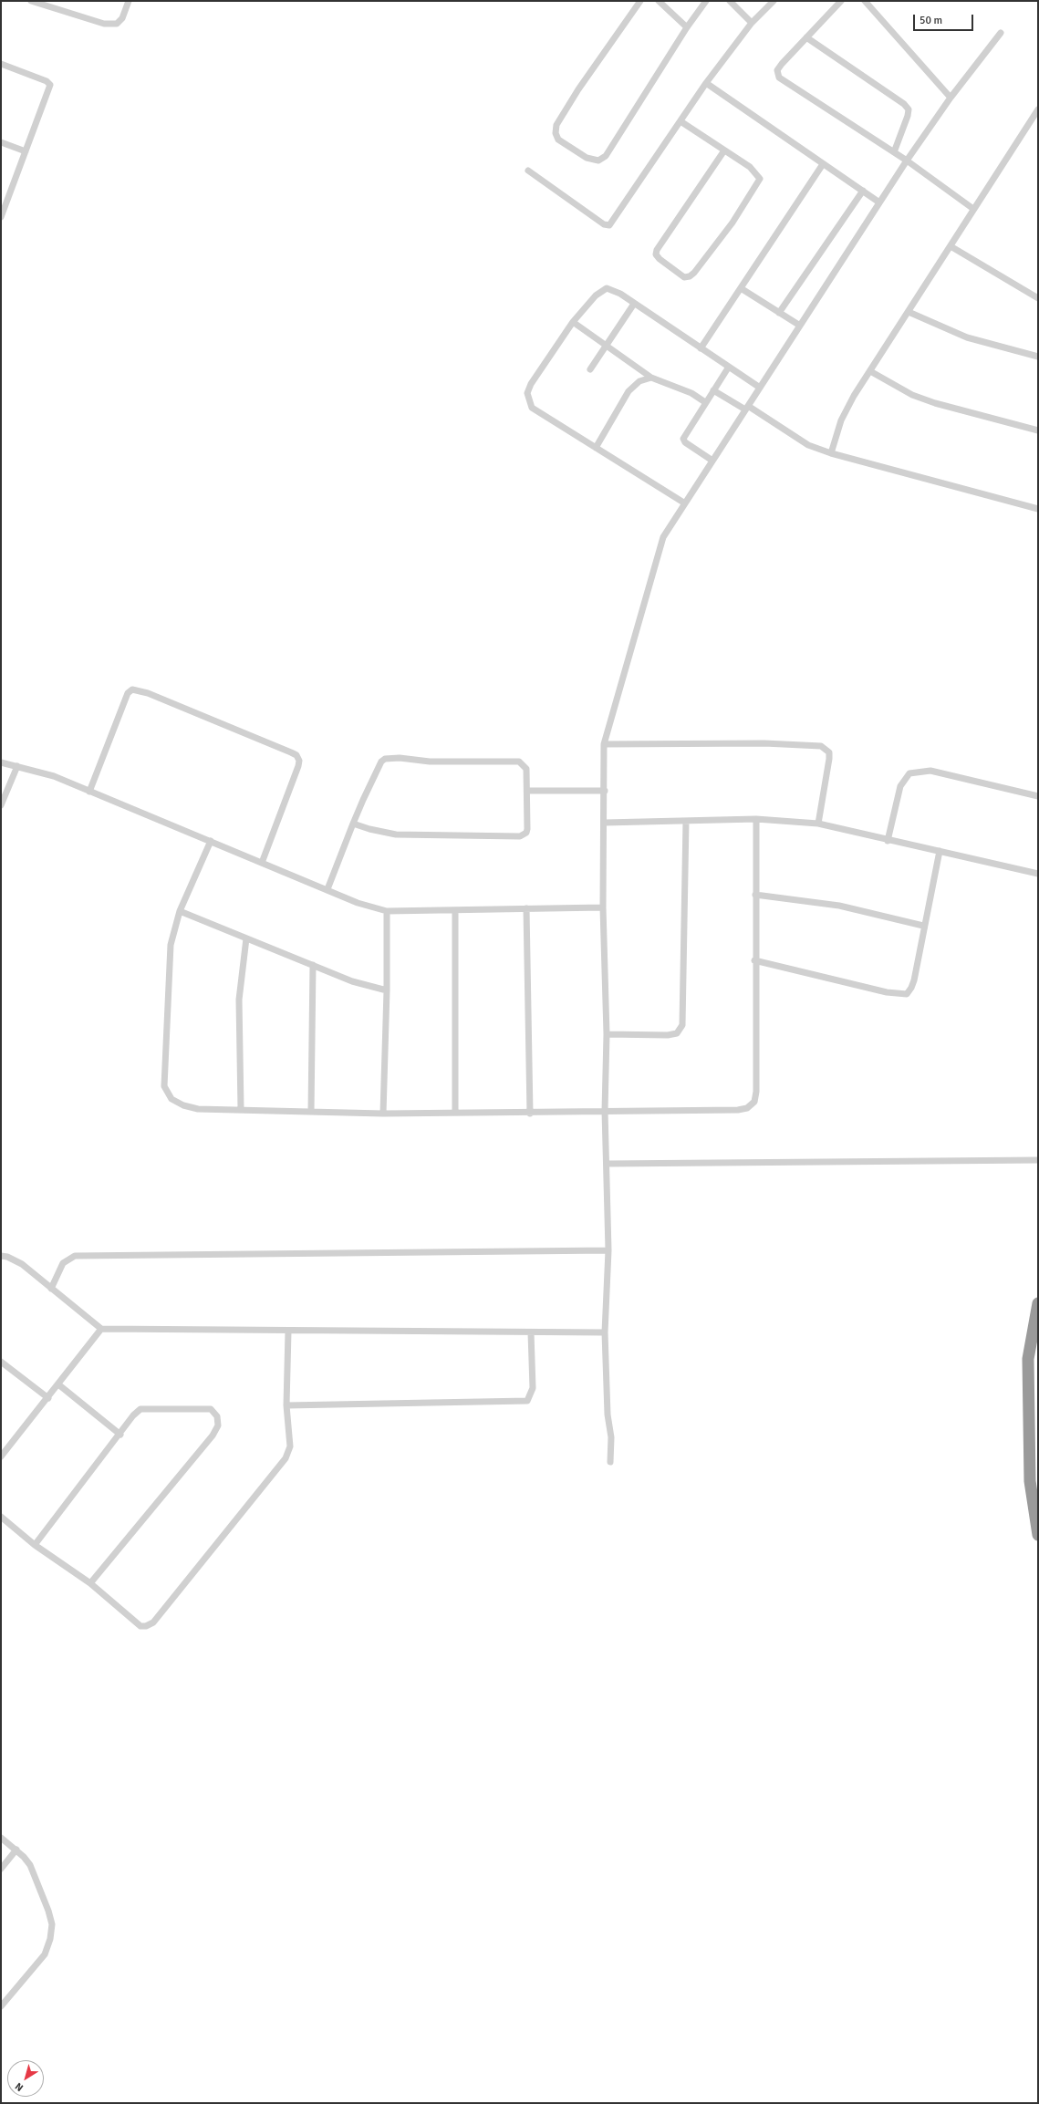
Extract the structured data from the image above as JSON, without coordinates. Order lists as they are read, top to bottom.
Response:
{
  "scale_bar": "50 m",
  "north": "bottom left"
}
